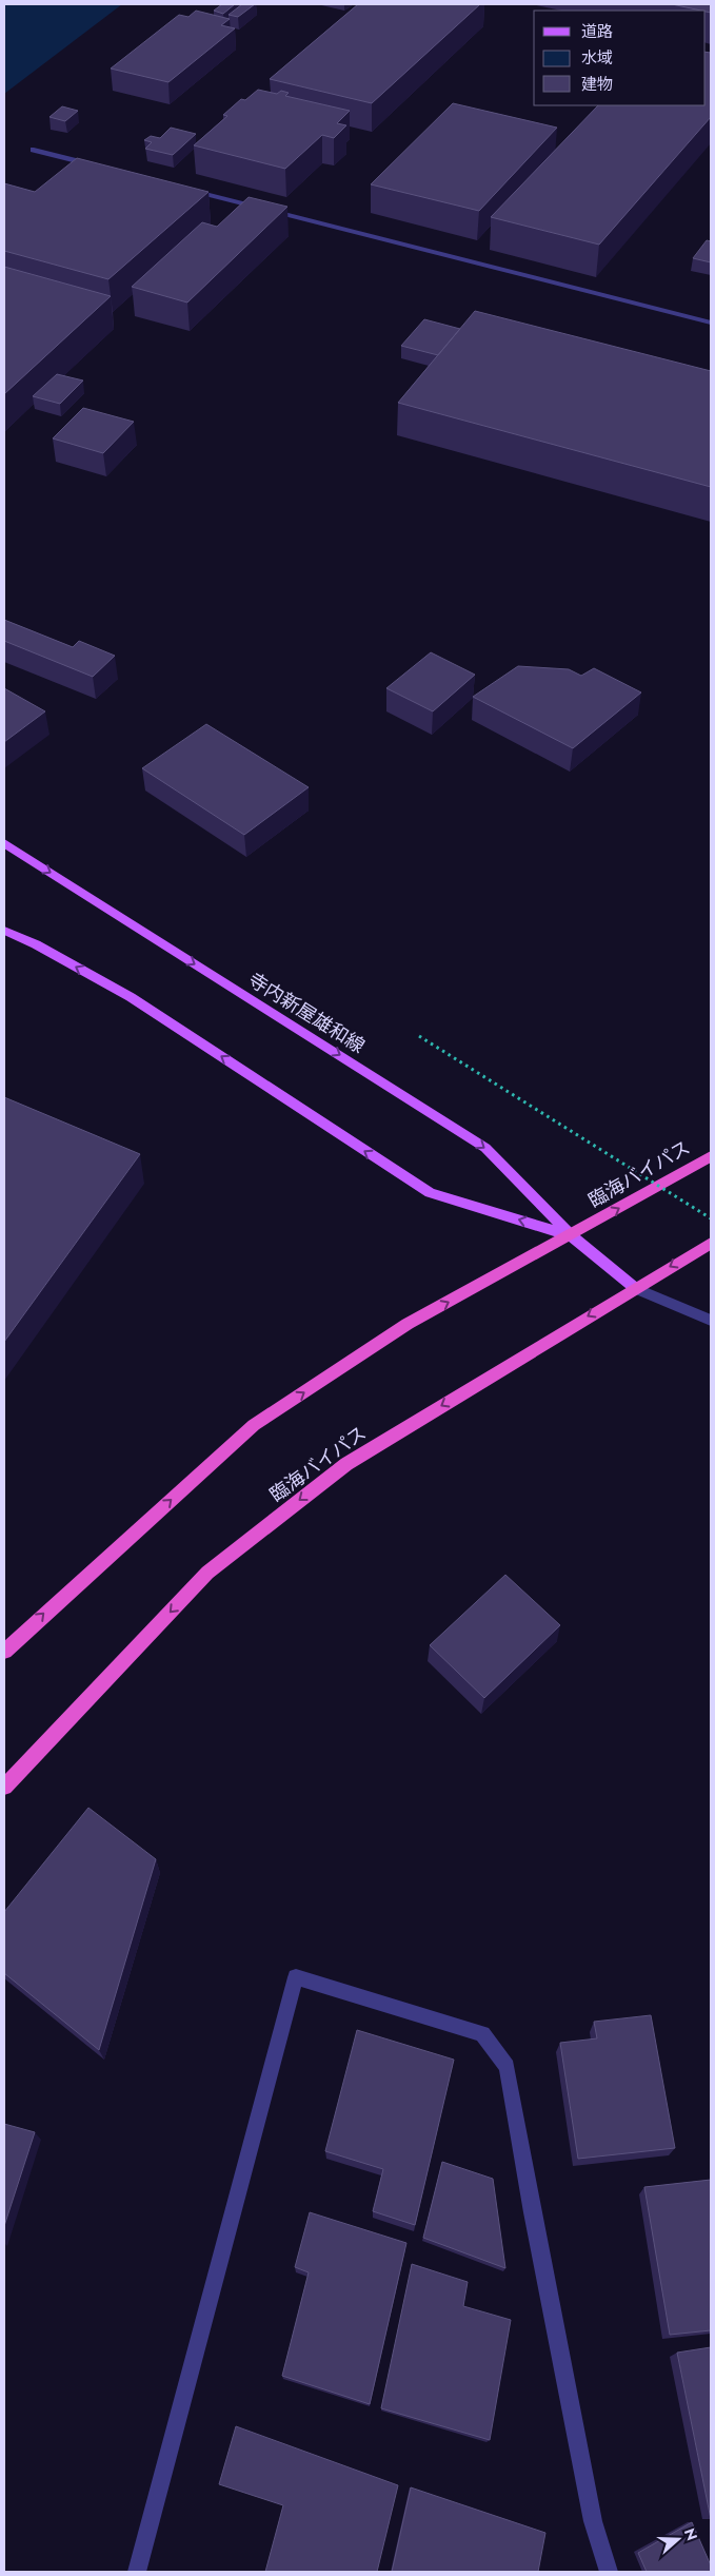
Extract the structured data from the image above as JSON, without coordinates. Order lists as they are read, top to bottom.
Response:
{
  "streets": {
    "highway": ["臨海バイパス"],
    "main road": ["寺内新屋雄和線"]
  },
  "crossings": [
    ["寺内新屋雄和線", "臨海バイパス"]
  ],
  "legend": ["道路", "水域", "建物"],
  "north": "right"
}
